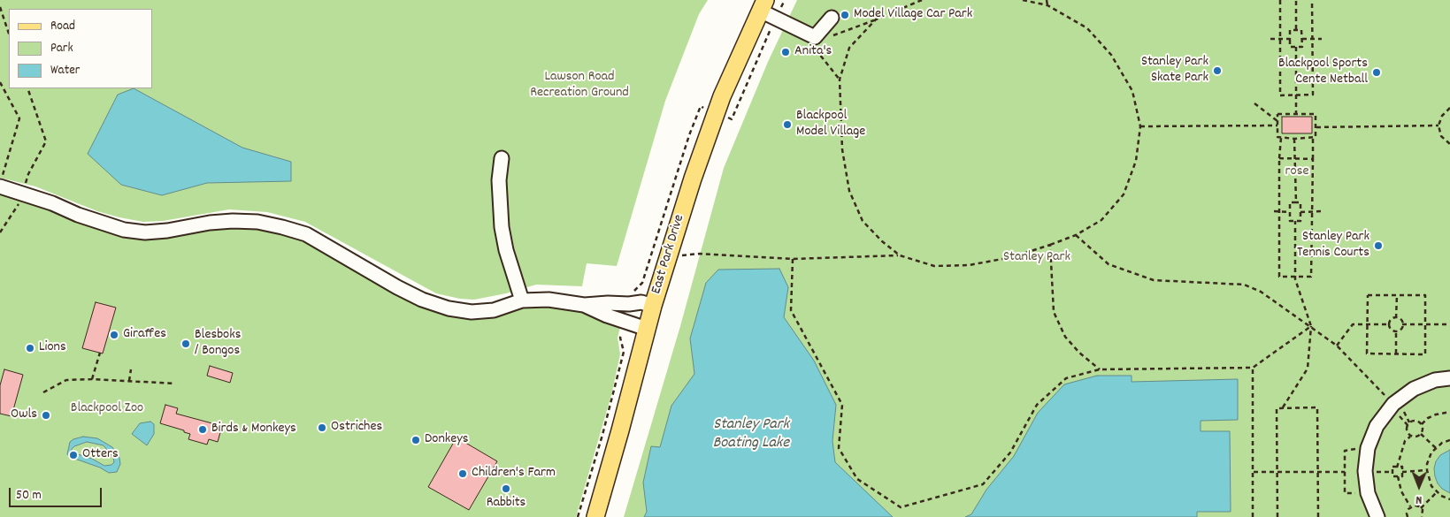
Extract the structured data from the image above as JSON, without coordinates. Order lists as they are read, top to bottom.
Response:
{
  "streets": {
    "main road": ["East Park Drive"]
  },
  "water": ["Stanley Park Boating Lake"],
  "parks": [
    "Lawson Road Recreation Ground",
    "rose",
    "Stanley Park",
    "Blackpool Zoo"
  ],
  "places": [
    "Model Village Car Park",
    "Anita's",
    "Stanley Park Skate Park",
    "Blackpool Sports Cente Netball",
    "Blackpool Model Village",
    "Stanley Park Tennis Courts",
    "Giraffes",
    "Blesboks / Bongos",
    "Lions",
    "Owls",
    "Ostriches",
    "Birds & Monkeys",
    "Donkeys",
    "Otters",
    "Children's Farm",
    "Rabbits"
  ],
  "legend": ["Road", "Park", "Water"],
  "scale_bar": "50 m",
  "north": "bottom"
}
